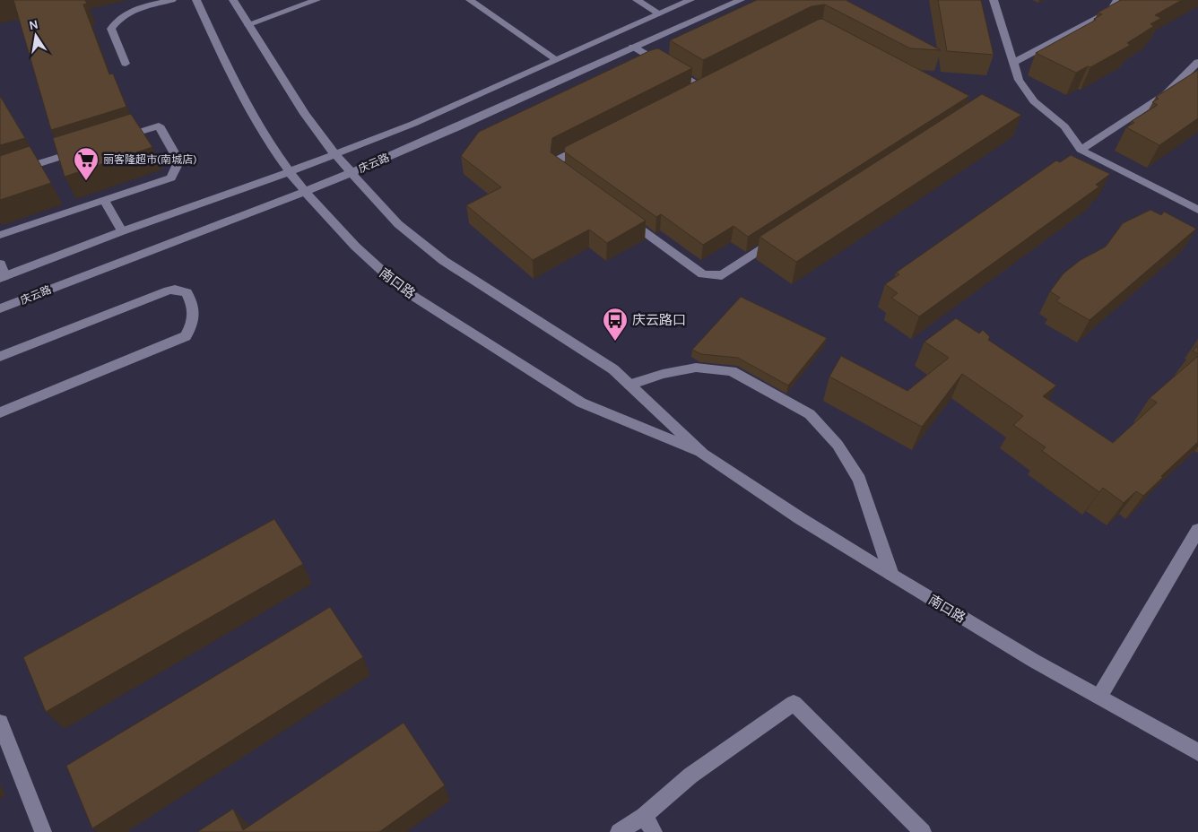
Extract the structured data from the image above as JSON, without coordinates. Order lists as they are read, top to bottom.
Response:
{
  "streets": {
    "main road": ["庆云路", "南口路"]
  },
  "crossings": [
    ["庆云路", "南口路"]
  ],
  "places": {
    "supermarket": ["丽客隆超市(南城店)"],
    "bus stop": ["庆云路口"]
  },
  "north": "top"
}
